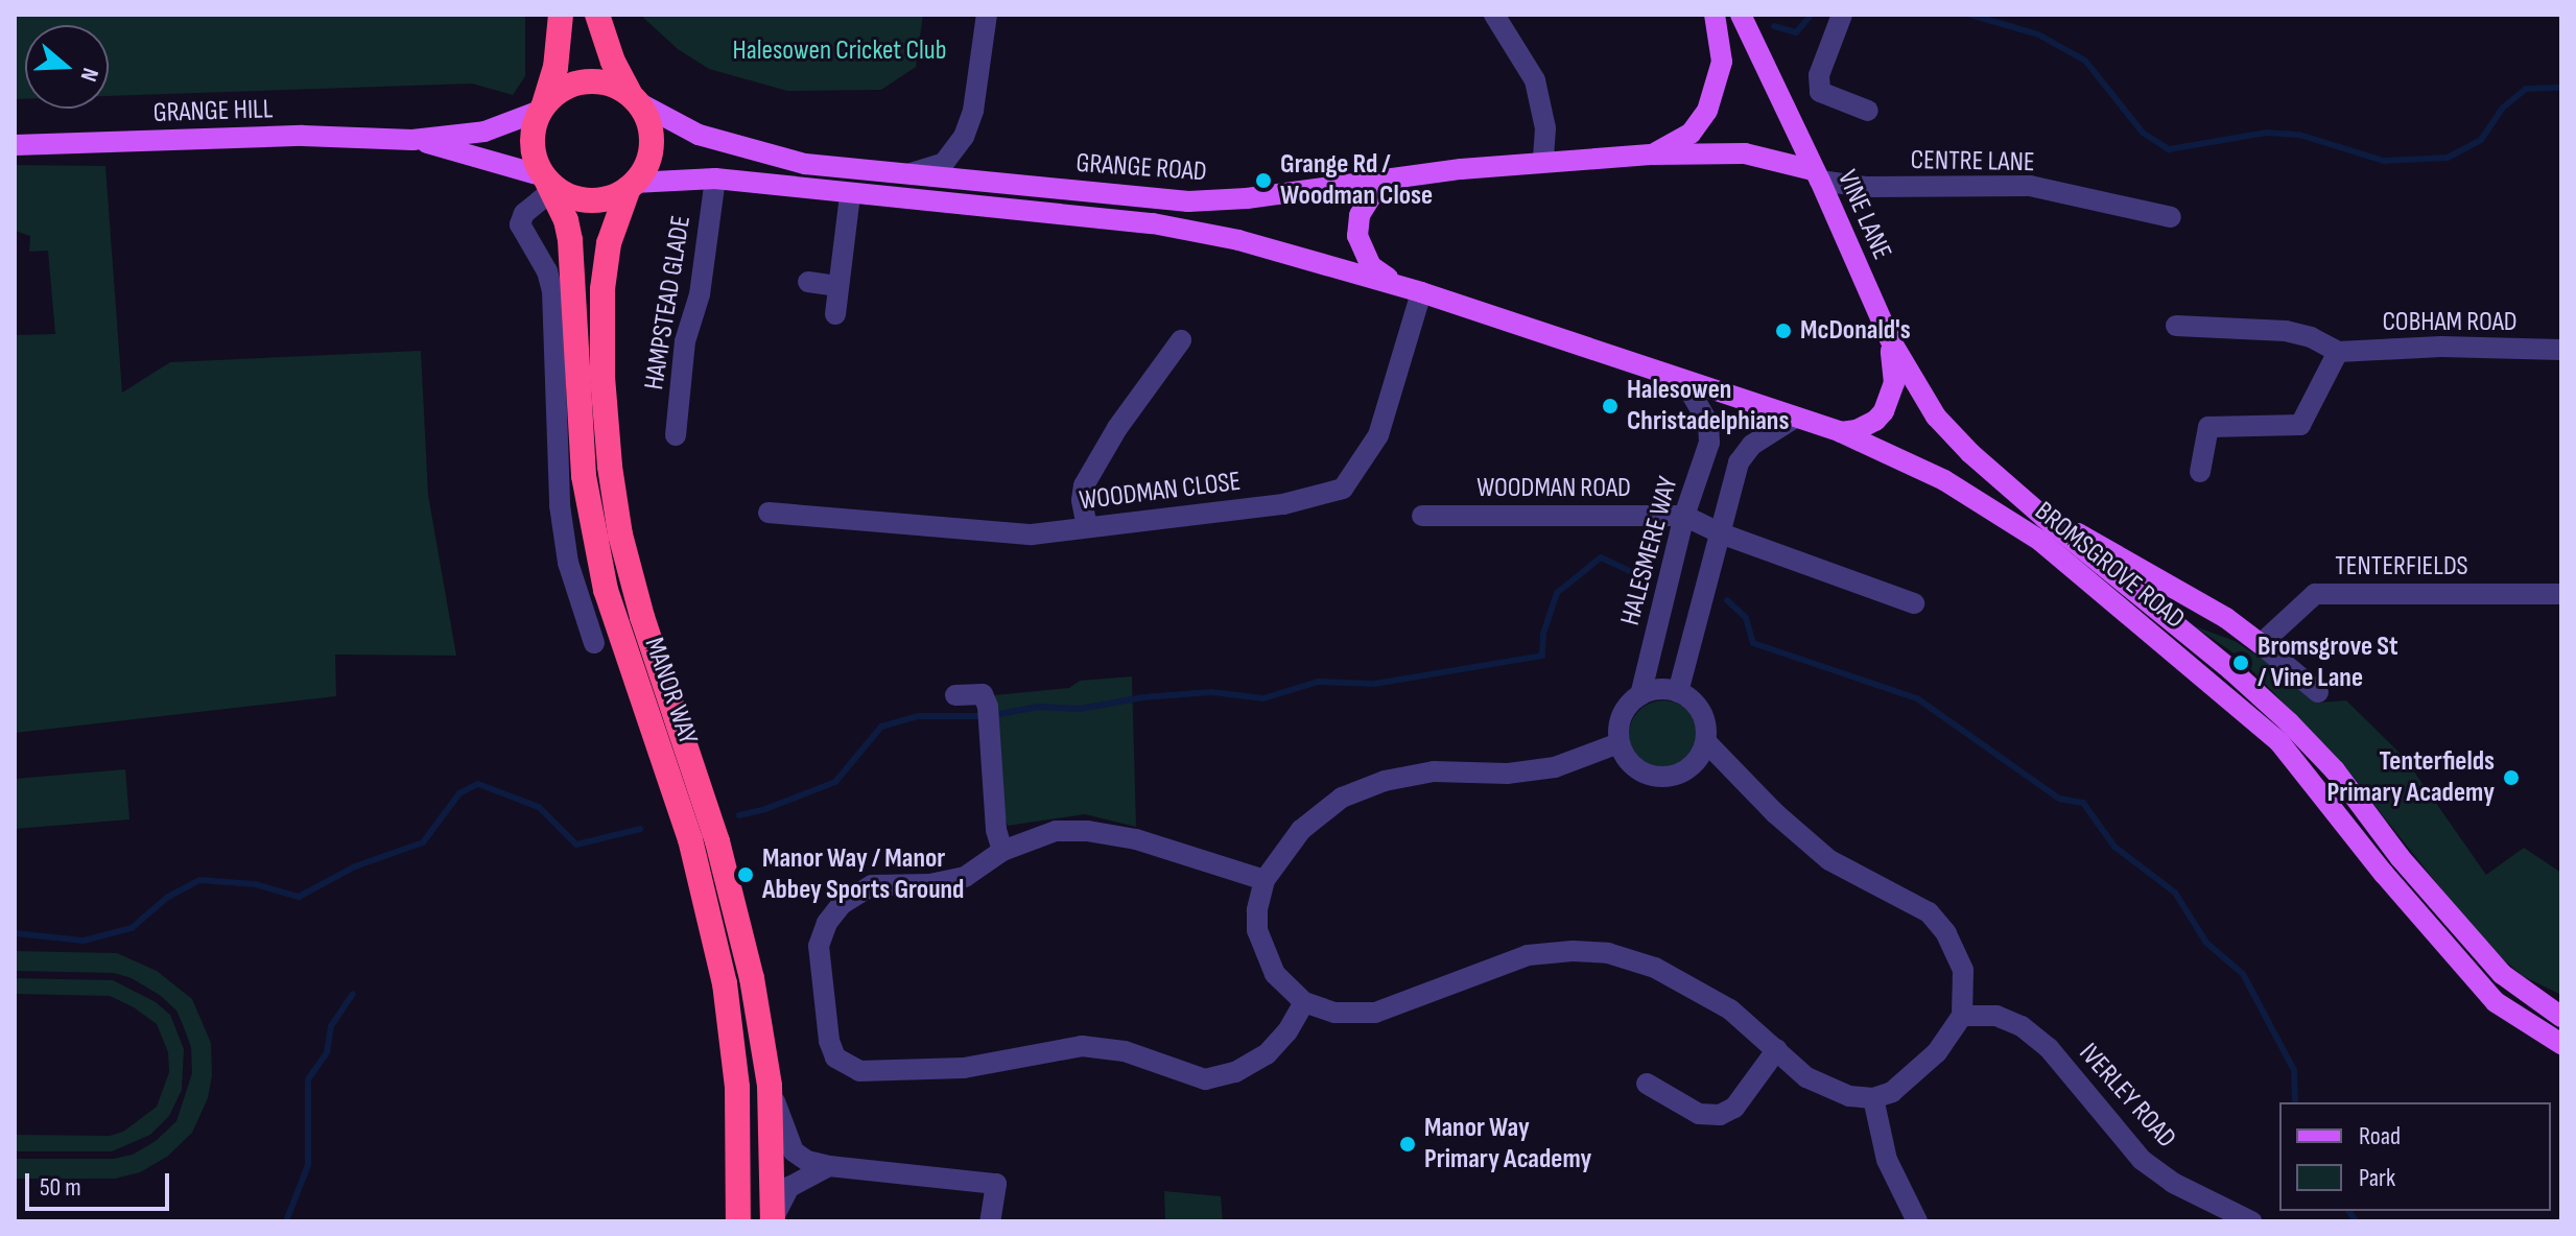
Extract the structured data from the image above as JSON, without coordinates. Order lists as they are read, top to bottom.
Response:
{
  "streets": {
    "highway": ["MANOR WAY"],
    "main road": [
      "GRANGE HILL",
      "GRANGE ROAD",
      "VINE LANE",
      "BROMSGROVE ROAD"
    ],
    "street": [
      "CENTRE LANE",
      "HAMPSTEAD GLADE",
      "COBHAM ROAD",
      "WOODMAN ROAD",
      "WOODMAN CLOSE",
      "HALESMERE WAY",
      "TENTERFIELDS",
      "IVERLEY ROAD"
    ]
  },
  "crossings": [
    ["GRANGE HILL", "GRANGE ROAD"],
    ["GRANGE HILL", "MANOR WAY"],
    ["CENTRE LANE", "VINE LANE"],
    ["GRANGE ROAD", "VINE LANE"],
    ["GRANGE ROAD", "HAMPSTEAD GLADE"],
    ["GRANGE ROAD", "WOODMAN CLOSE"],
    ["GRANGE ROAD", "BROMSGROVE ROAD"],
    ["GRANGE ROAD", "MANOR WAY"],
    ["VINE LANE", "BROMSGROVE ROAD"],
    ["WOODMAN ROAD", "HALESMERE WAY"],
    ["WOODMAN CLOSE", "BROMSGROVE ROAD"],
    ["HALESMERE WAY", "BROMSGROVE ROAD"]
  ],
  "parks": ["Halesowen Cricket Club"],
  "places": [
    "Grange Rd / Woodman Close",
    "McDonald's",
    "Halesowen Christadelphians",
    "Bromsgrove St / Vine Lane",
    "Tenterfields Primary Academy",
    "Manor Way / Manor Abbey Sports Ground",
    "Manor Way Primary Academy"
  ],
  "legend": ["Road", "Park"],
  "scale_bar": "50 m",
  "north": "right"
}
